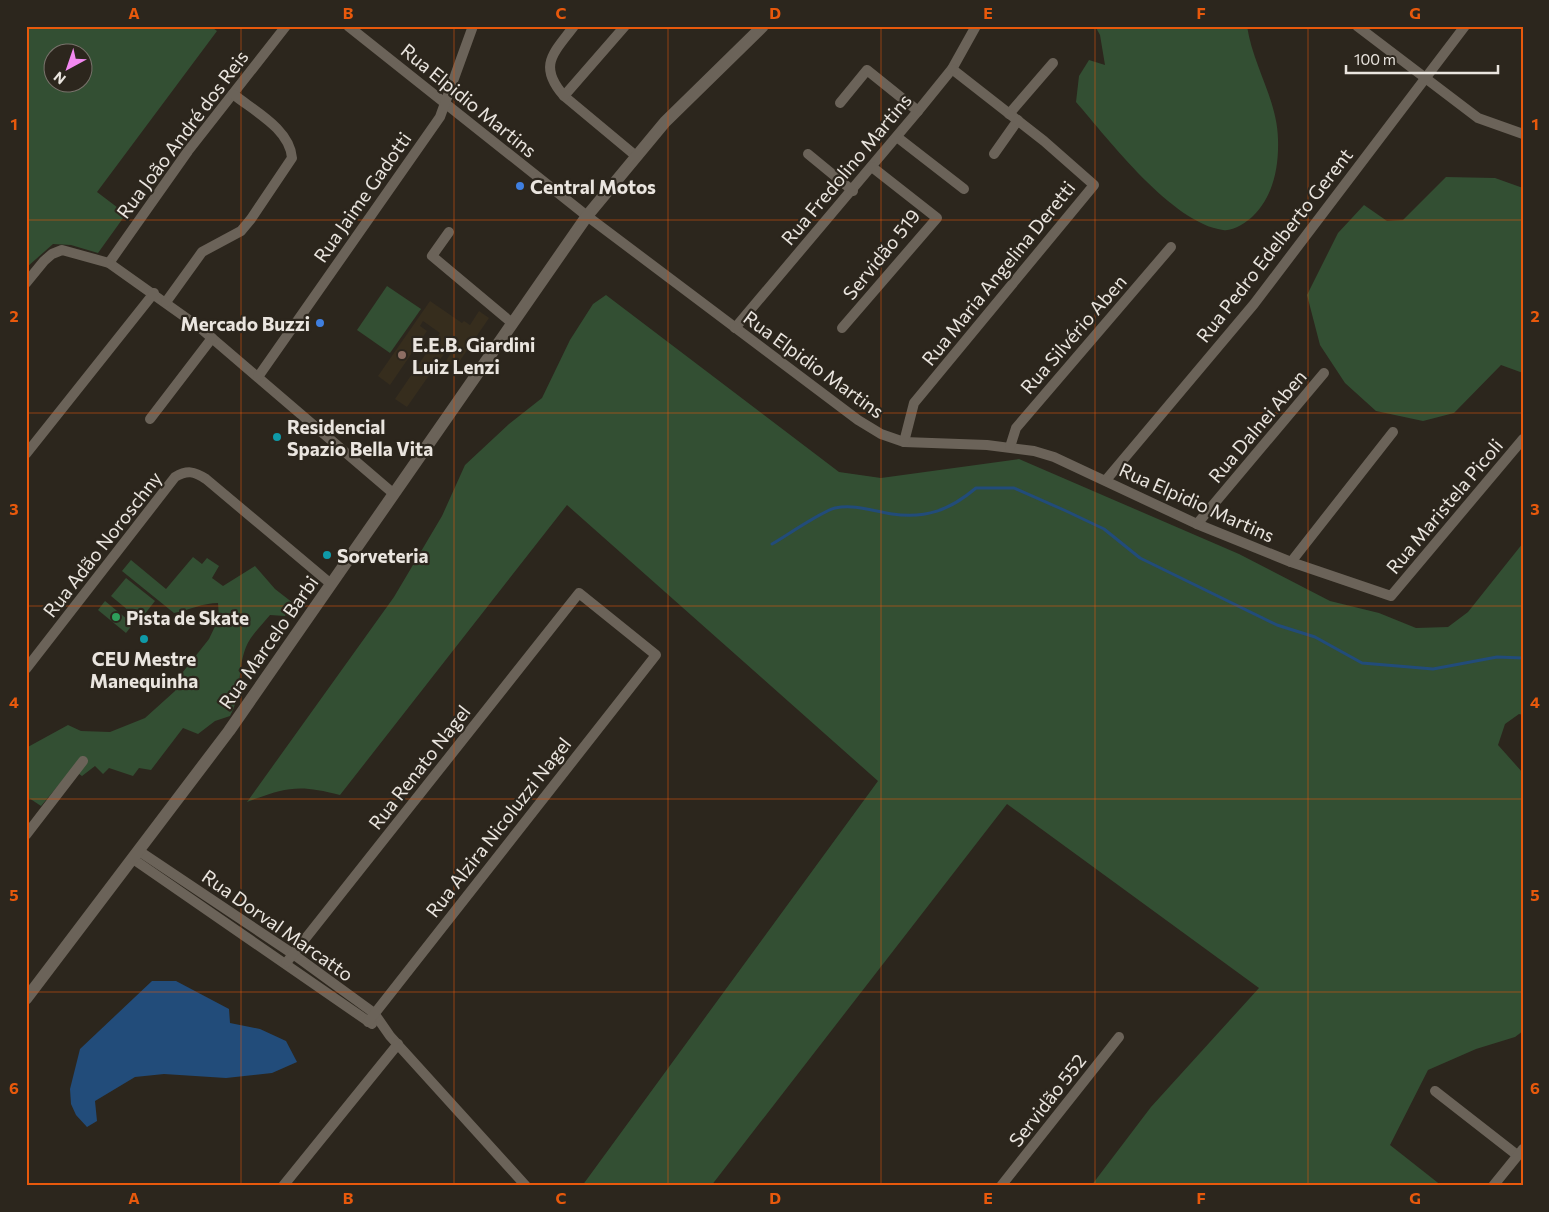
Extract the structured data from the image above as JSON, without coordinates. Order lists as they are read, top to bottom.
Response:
{
  "streets": {
    "street": [
      "Rua Elpidio Martins",
      "Rua João André dos Reis",
      "Rua Fredolino Martins",
      "Rua Jaime Gadotti",
      "Rua Pedro Edelberto Gerent",
      "Servidão 519",
      "Rua Maria Angelina Deretti",
      "Rua Silvério Aben",
      "Rua Dalnei Aben",
      "Rua Maristela Picoli",
      "Rua Adão Noroschny",
      "Rua Marcelo Barbi",
      "Rua Renato Nagel",
      "Rua Alzira Nicoluzzi Nagel",
      "Rua Dorval Marcatto",
      "Servidão 552"
    ]
  },
  "crossings": [
    ["Rua Elpidio Martins", "Rua Fredolino Martins"],
    ["Rua Elpidio Martins", "Rua Jaime Gadotti"],
    ["Rua Elpidio Martins", "Rua Pedro Edelberto Gerent"],
    ["Rua Elpidio Martins", "Rua Maria Angelina Deretti"],
    ["Rua Elpidio Martins", "Rua Silvério Aben"],
    ["Rua Elpidio Martins", "Rua Dalnei Aben"],
    ["Rua Elpidio Martins", "Rua Maristela Picoli"],
    ["Rua Elpidio Martins", "Rua Marcelo Barbi"],
    ["Rua Fredolino Martins", "Servidão 519"],
    ["Rua Adão Noroschny", "Rua Marcelo Barbi"],
    ["Rua Marcelo Barbi", "Rua Dorval Marcatto"],
    ["Rua Renato Nagel", "Rua Alzira Nicoluzzi Nagel"],
    ["Rua Renato Nagel", "Rua Dorval Marcatto"],
    ["Rua Alzira Nicoluzzi Nagel", "Rua Dorval Marcatto"]
  ],
  "places": [
    "Central Motos",
    "Mercado Buzzi",
    "E.E.B. Giardini Luiz Lenzi",
    "Residencial Spazio Bella Vita",
    "Sorveteria",
    "Pista de Skate",
    "CEU Mestre Manequinha"
  ],
  "scale_bar": "100 m",
  "north": "bottom left",
  "grid": {
    "columns": [
      "A",
      "B",
      "C",
      "D",
      "E",
      "F",
      "G"
    ],
    "rows": [
      "1",
      "2",
      "3",
      "4",
      "5",
      "6"
    ]
  }
}
